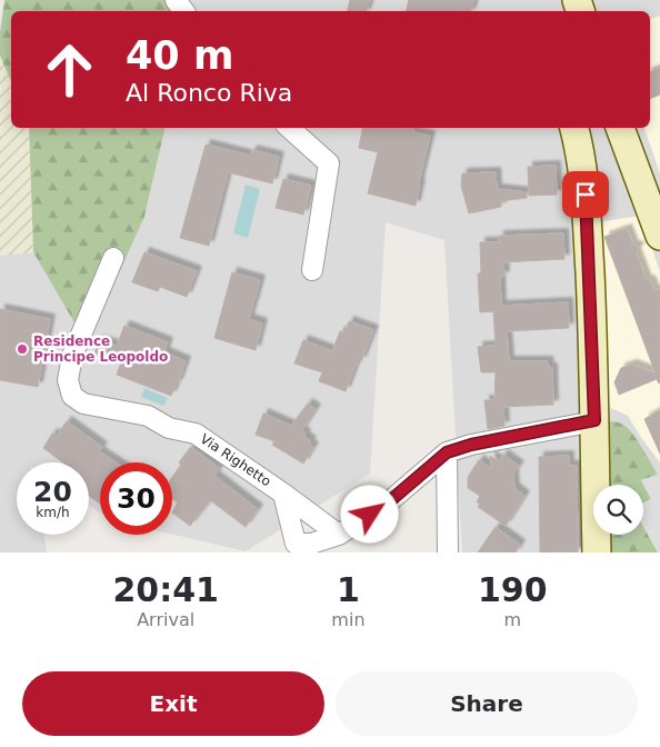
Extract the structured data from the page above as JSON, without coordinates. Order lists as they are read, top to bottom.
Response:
{
  "streets": {
    "street": ["Via Righetto"]
  },
  "places": ["Residence Principe Leopoldo"],
  "page": {
    "turn": ["40 m", "Al Ronco Riva"],
    "speed": "20 km/h",
    "limit": "30",
    "eta": [
      "20:41",
      "Arrival",
      "1",
      "min",
      "190",
      "m"
    ],
    "buttons": ["Exit", "Share"]
  }
}
